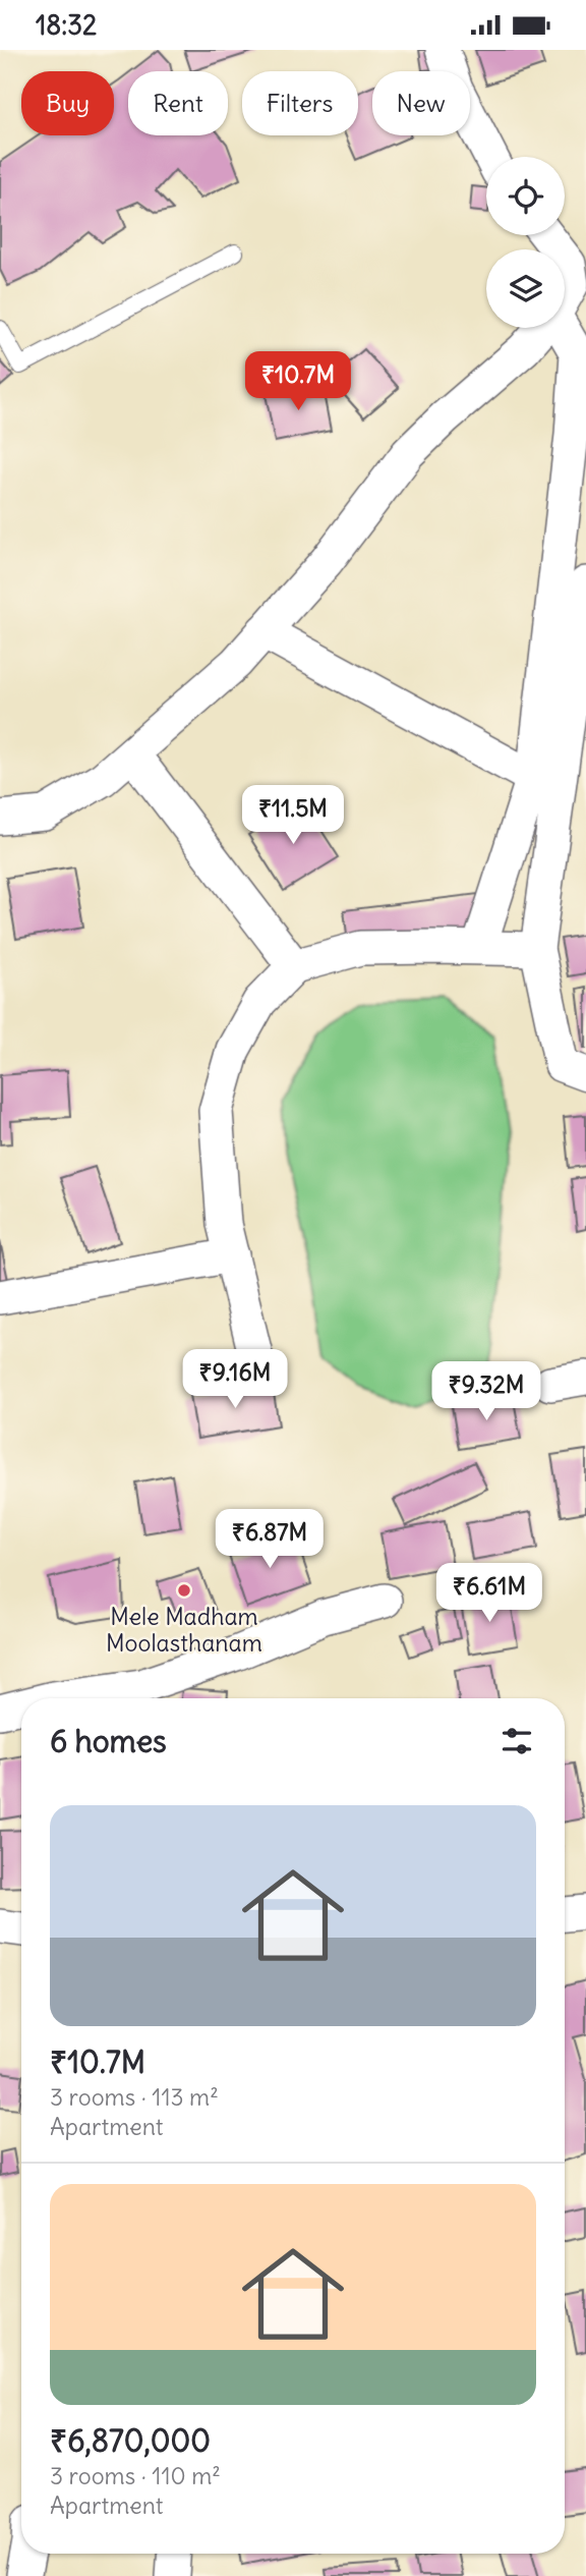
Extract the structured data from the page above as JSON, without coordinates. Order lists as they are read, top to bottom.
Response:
{
  "places": ["Mele Madham Moolasthanam"],
  "page": {
    "status": "18:32",
    "chip": [
      "Buy",
      "Rent",
      "Filters",
      "New"
    ],
    "price": [
      "₹10.7M",
      "₹11.5M",
      "₹9.16M",
      "₹9.32M",
      "₹6.87M",
      "₹6.61M"
    ],
    "heading": "6 homes",
    "list": [
      {
        "name": "₹10.7M",
        "note": "3 rooms · 113 m² · Apartment"
      },
      {
        "name": "₹6,870,000",
        "note": "3 rooms · 110 m² · Apartment"
      }
    ]
  }
}
